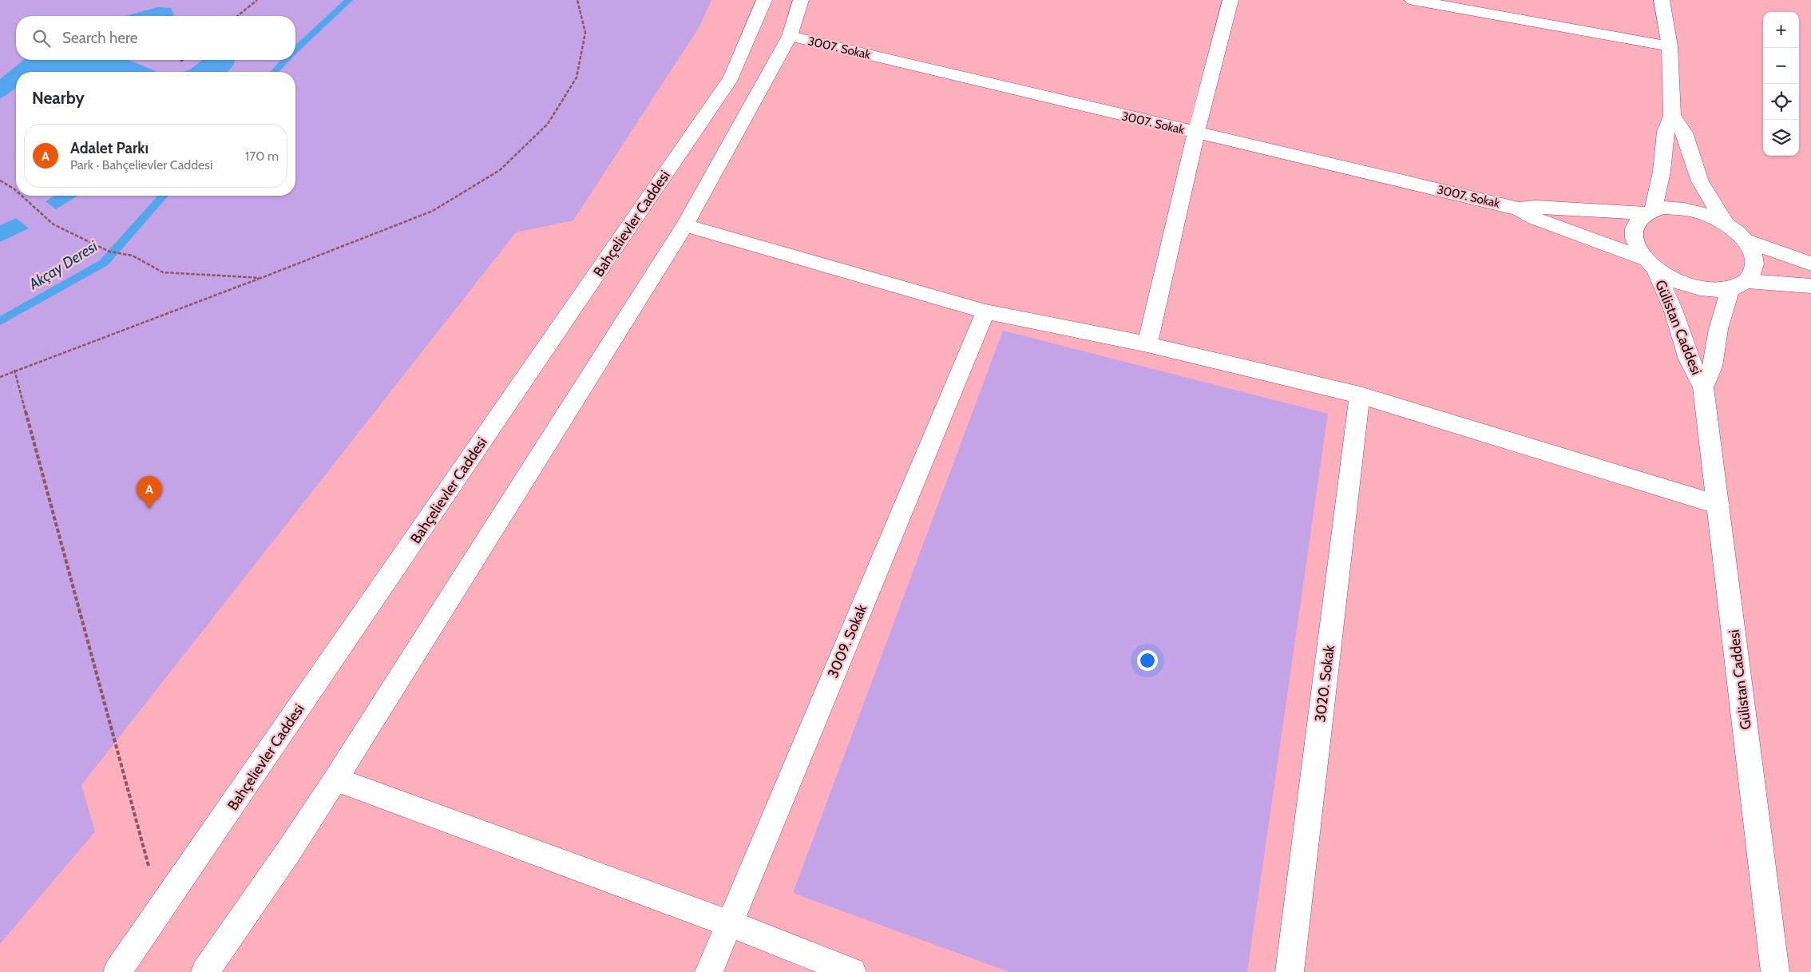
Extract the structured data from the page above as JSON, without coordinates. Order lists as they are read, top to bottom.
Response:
{
  "streets": {
    "street": [
      "3007. Sokak",
      "Bahçelievler Caddesi",
      "Gülistan Caddesi",
      "3009. Sokak",
      "3020. Sokak"
    ]
  },
  "crossings": [
    ["3007. Sokak", "Gülistan Caddesi"]
  ],
  "water": ["Akçay Deresi"],
  "page": {
    "map_buttons": ["+", "−"],
    "search": "Search here",
    "heading": "Nearby",
    "list": [
      {
        "mark": "A",
        "name": "Adalet Parkı",
        "note": "Park · Bahçelievler Caddesi",
        "value": "170 m"
      }
    ],
    "pins": "A"
  }
}
